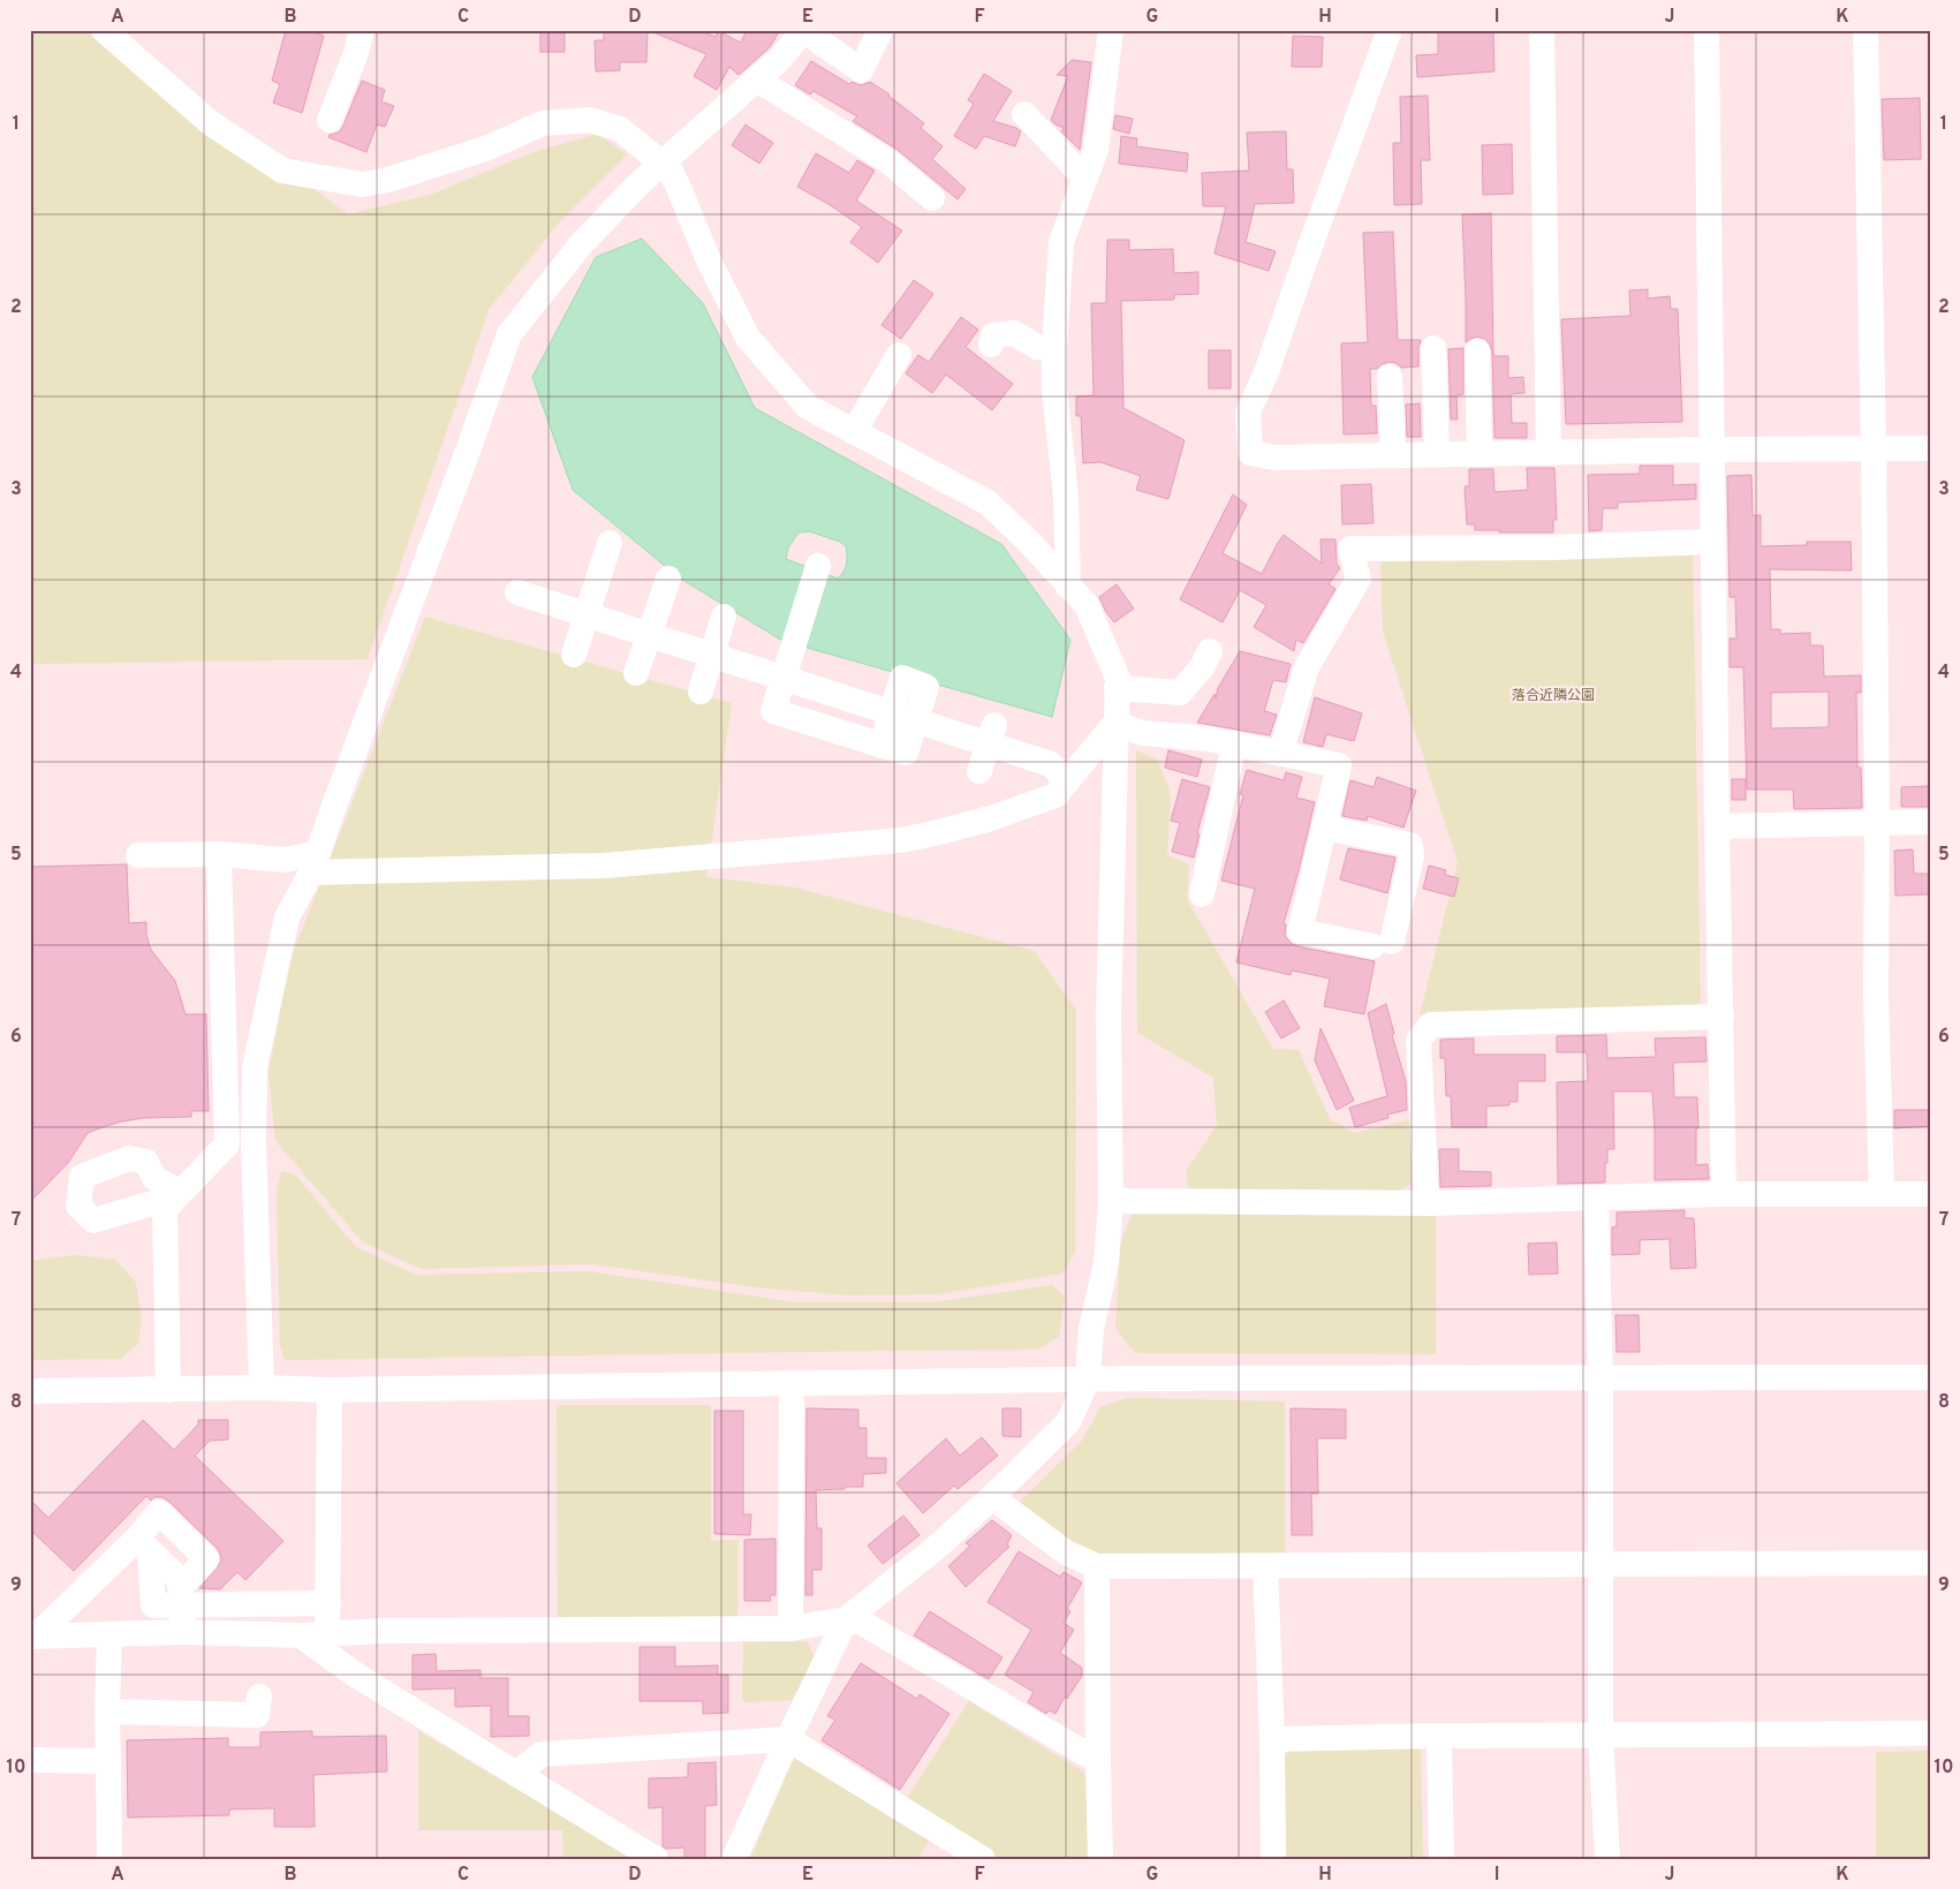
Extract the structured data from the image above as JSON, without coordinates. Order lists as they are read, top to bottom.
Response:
{
  "parks": ["落合近隣公園"],
  "grid": {
    "columns": [
      "A",
      "B",
      "C",
      "D",
      "E",
      "F",
      "G",
      "H",
      "I",
      "J",
      "K"
    ],
    "rows": [
      "1",
      "2",
      "3",
      "4",
      "5",
      "6",
      "7",
      "8",
      "9",
      "10"
    ]
  }
}
